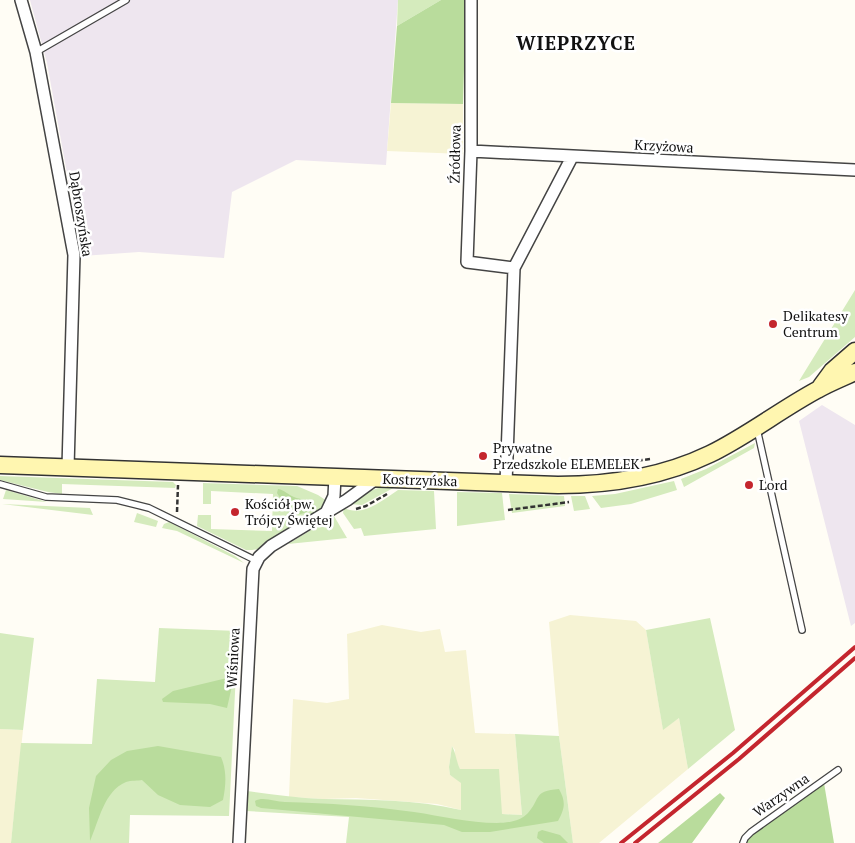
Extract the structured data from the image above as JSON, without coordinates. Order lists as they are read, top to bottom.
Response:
{
  "streets": {
    "main road": ["Kostrzyńska"],
    "street": [
      "Krzyżowa",
      "Źródłowa",
      "Dąbroszyńska",
      "Wiśniowa"
    ],
    "lane": ["Warzywna"]
  },
  "crossings": [
    ["Krzyżowa", "Źródłowa"],
    ["Dąbroszyńska", "Kostrzyńska"]
  ],
  "districts": ["WIEPRZYCE"],
  "places": [
    "Delikatesy Centrum",
    "Prywatne Przedszkole ELEMELEK",
    "Lord",
    "Kościół pw. Trójcy Świętej"
  ]
}
